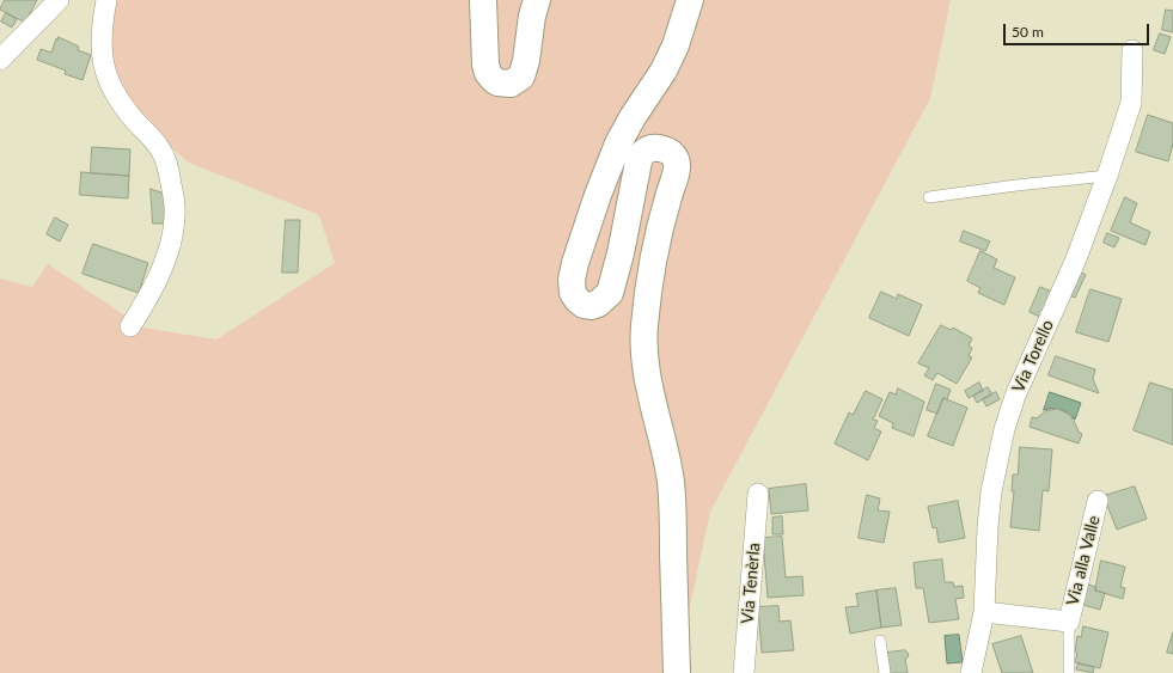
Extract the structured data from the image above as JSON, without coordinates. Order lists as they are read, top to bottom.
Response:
{
  "streets": {
    "street": ["Via Torello", "Via alla Valle", "Via Tenèrla"]
  },
  "crossings": [
    ["Via Torello", "Via alla Valle"]
  ],
  "scale_bar": "50 m"
}
